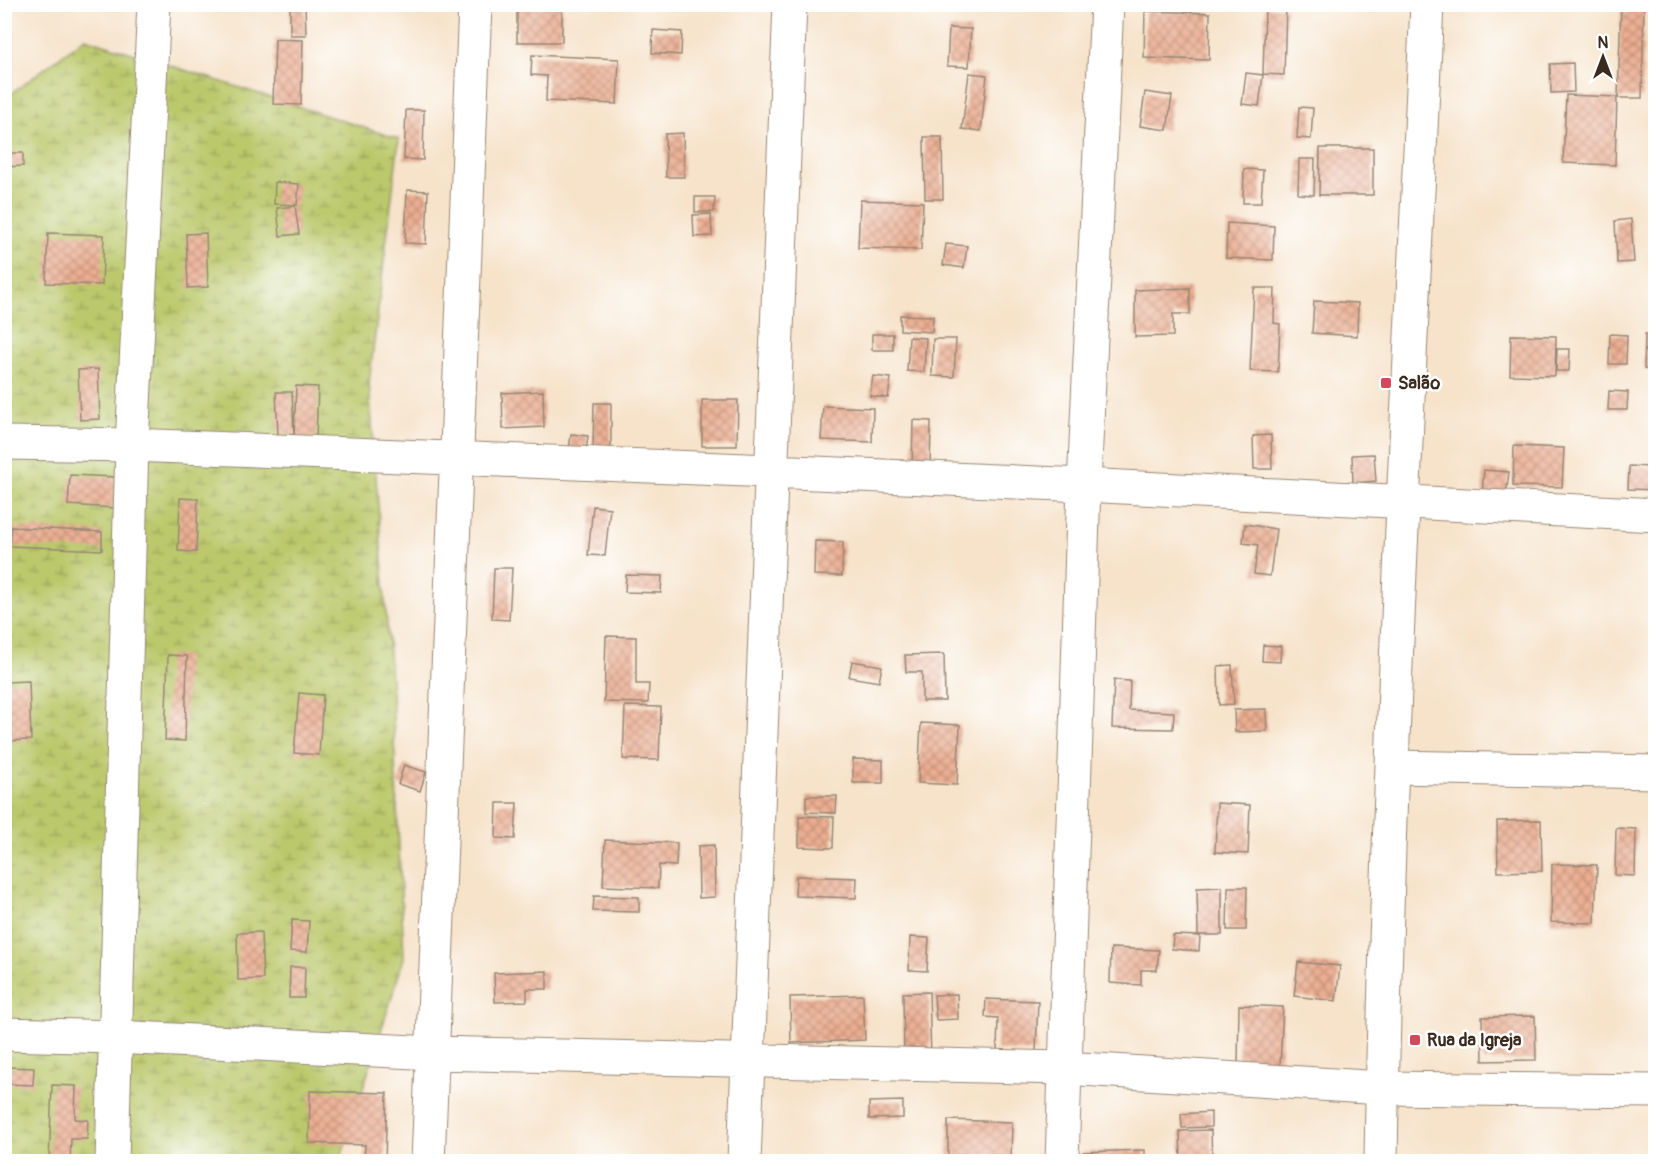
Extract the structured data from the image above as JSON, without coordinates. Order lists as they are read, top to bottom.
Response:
{
  "places": {
    "transit": ["Salão", "Rua da Igreja"]
  },
  "north": "top"
}
